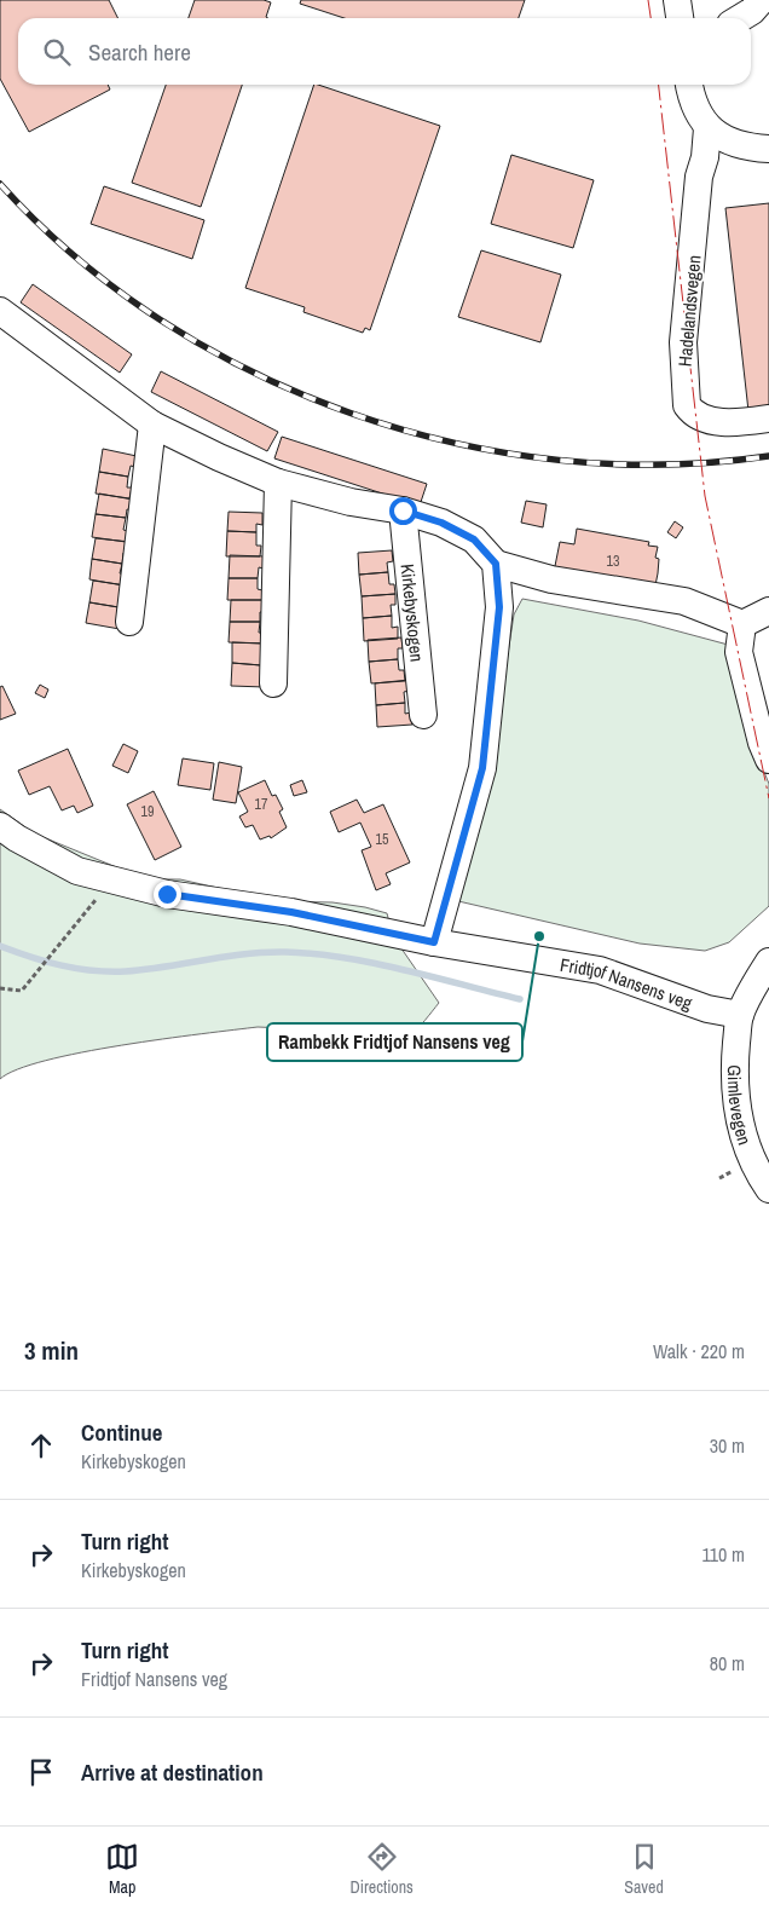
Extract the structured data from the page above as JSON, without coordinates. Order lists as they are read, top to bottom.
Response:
{
  "streets": {
    "street": [
      "Hadelandsvegen",
      "Kirkebyskogen",
      "Fridtjof Nansens veg",
      "Gimlevegen"
    ]
  },
  "crossings": [
    ["Fridtjof Nansens veg", "Gimlevegen"]
  ],
  "places": ["Rambekk Fridtjof Nansens veg"],
  "house_numbers": [
    "13",
    "17",
    "19",
    "15"
  ],
  "page": {
    "search": "Search here",
    "heading": ["3 min", "Walk · 220 m"],
    "list": [
      ["Continue", "Kirkebyskogen", "30 m"],
      ["Turn right", "Kirkebyskogen", "110 m"],
      ["Turn right", "Fridtjof Nansens veg", "80 m"],
      "Arrive at destination"
    ],
    "nav": ["Map", "Directions", "Saved"]
  }
}
